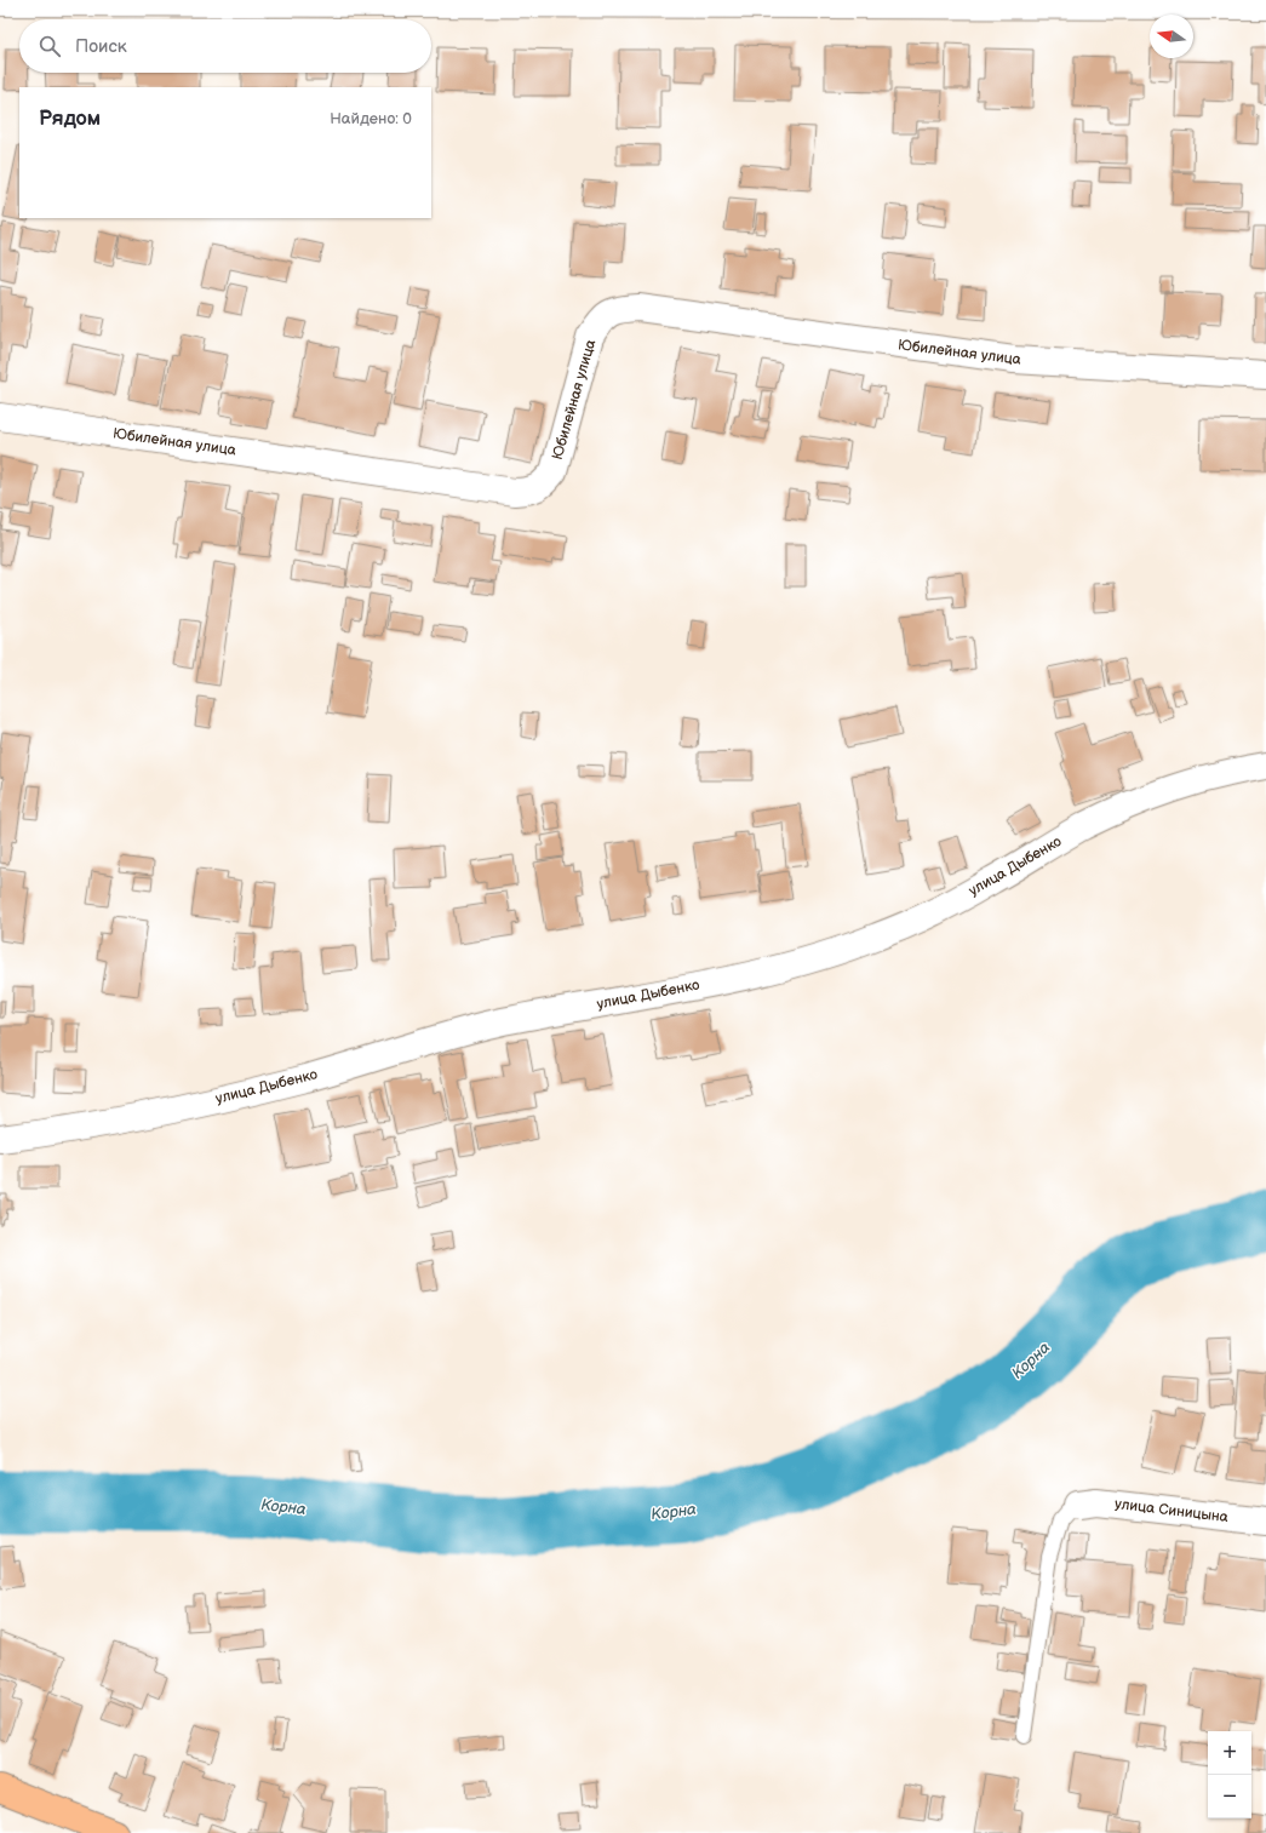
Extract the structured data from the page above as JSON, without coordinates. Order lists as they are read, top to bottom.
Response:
{
  "streets": {
    "street": ["Юбилейная улица", "улица Дыбенко", "улица Синицына"]
  },
  "water": ["Корна"],
  "north": "left",
  "page": {
    "search": "Поиск",
    "heading": ["Рядом", "Найдено: 0"],
    "map_buttons": ["+", "−"]
  }
}
